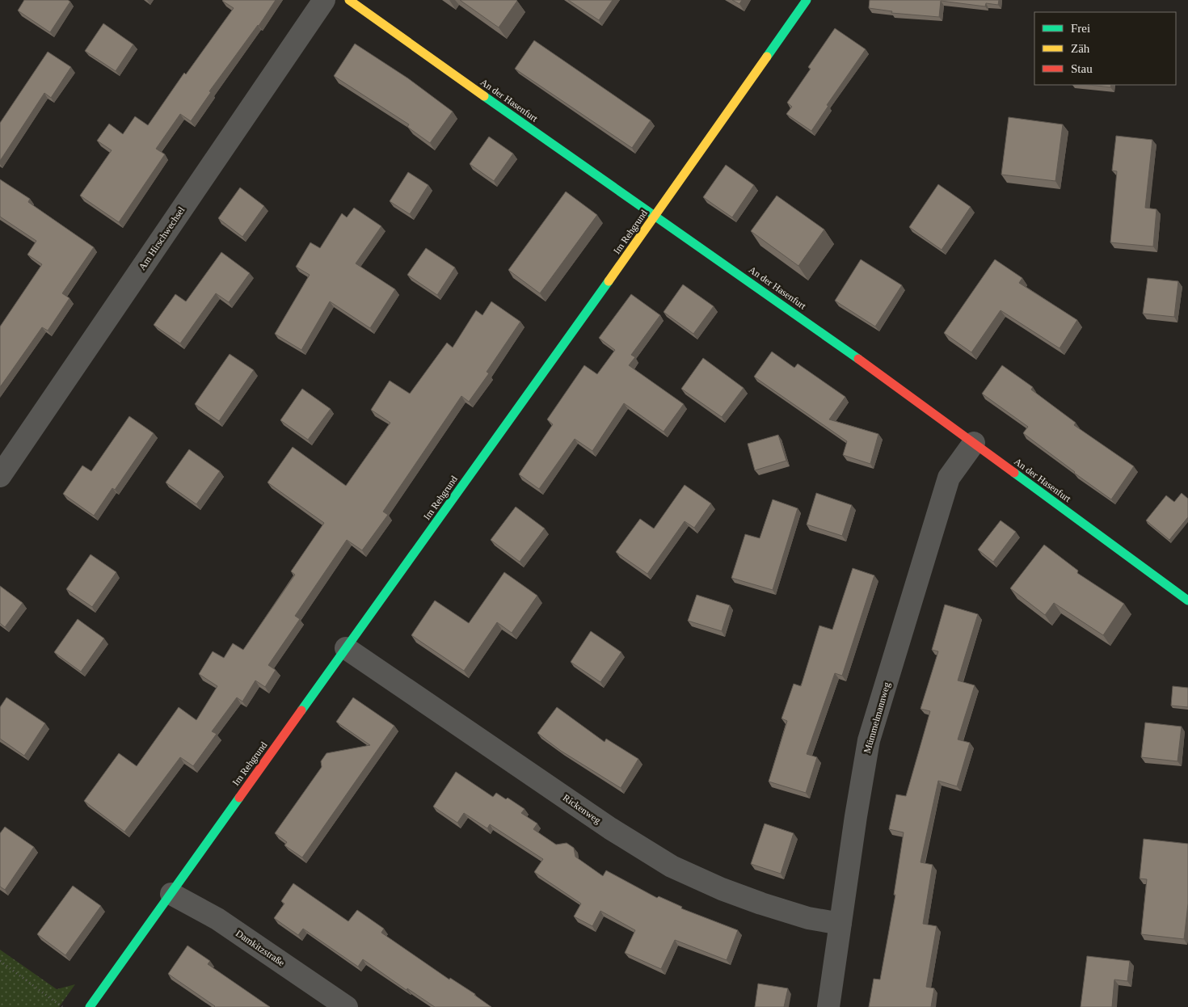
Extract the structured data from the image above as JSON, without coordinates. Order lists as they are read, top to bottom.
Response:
{
  "streets": {
    "street": [
      "An der Hasenfurt",
      "Im Rehgrund",
      "Am Hirschwechsel",
      "Mümmelmannweg",
      "Rickenweg",
      "Damkitzstraße"
    ]
  },
  "crossings": [
    ["An der Hasenfurt", "Im Rehgrund"],
    ["An der Hasenfurt", "Mümmelmannweg"],
    ["Im Rehgrund", "Rickenweg"],
    ["Im Rehgrund", "Damkitzstraße"],
    ["Mümmelmannweg", "Rickenweg"]
  ],
  "legend": ["Frei", "Zäh", "Stau"]
}
